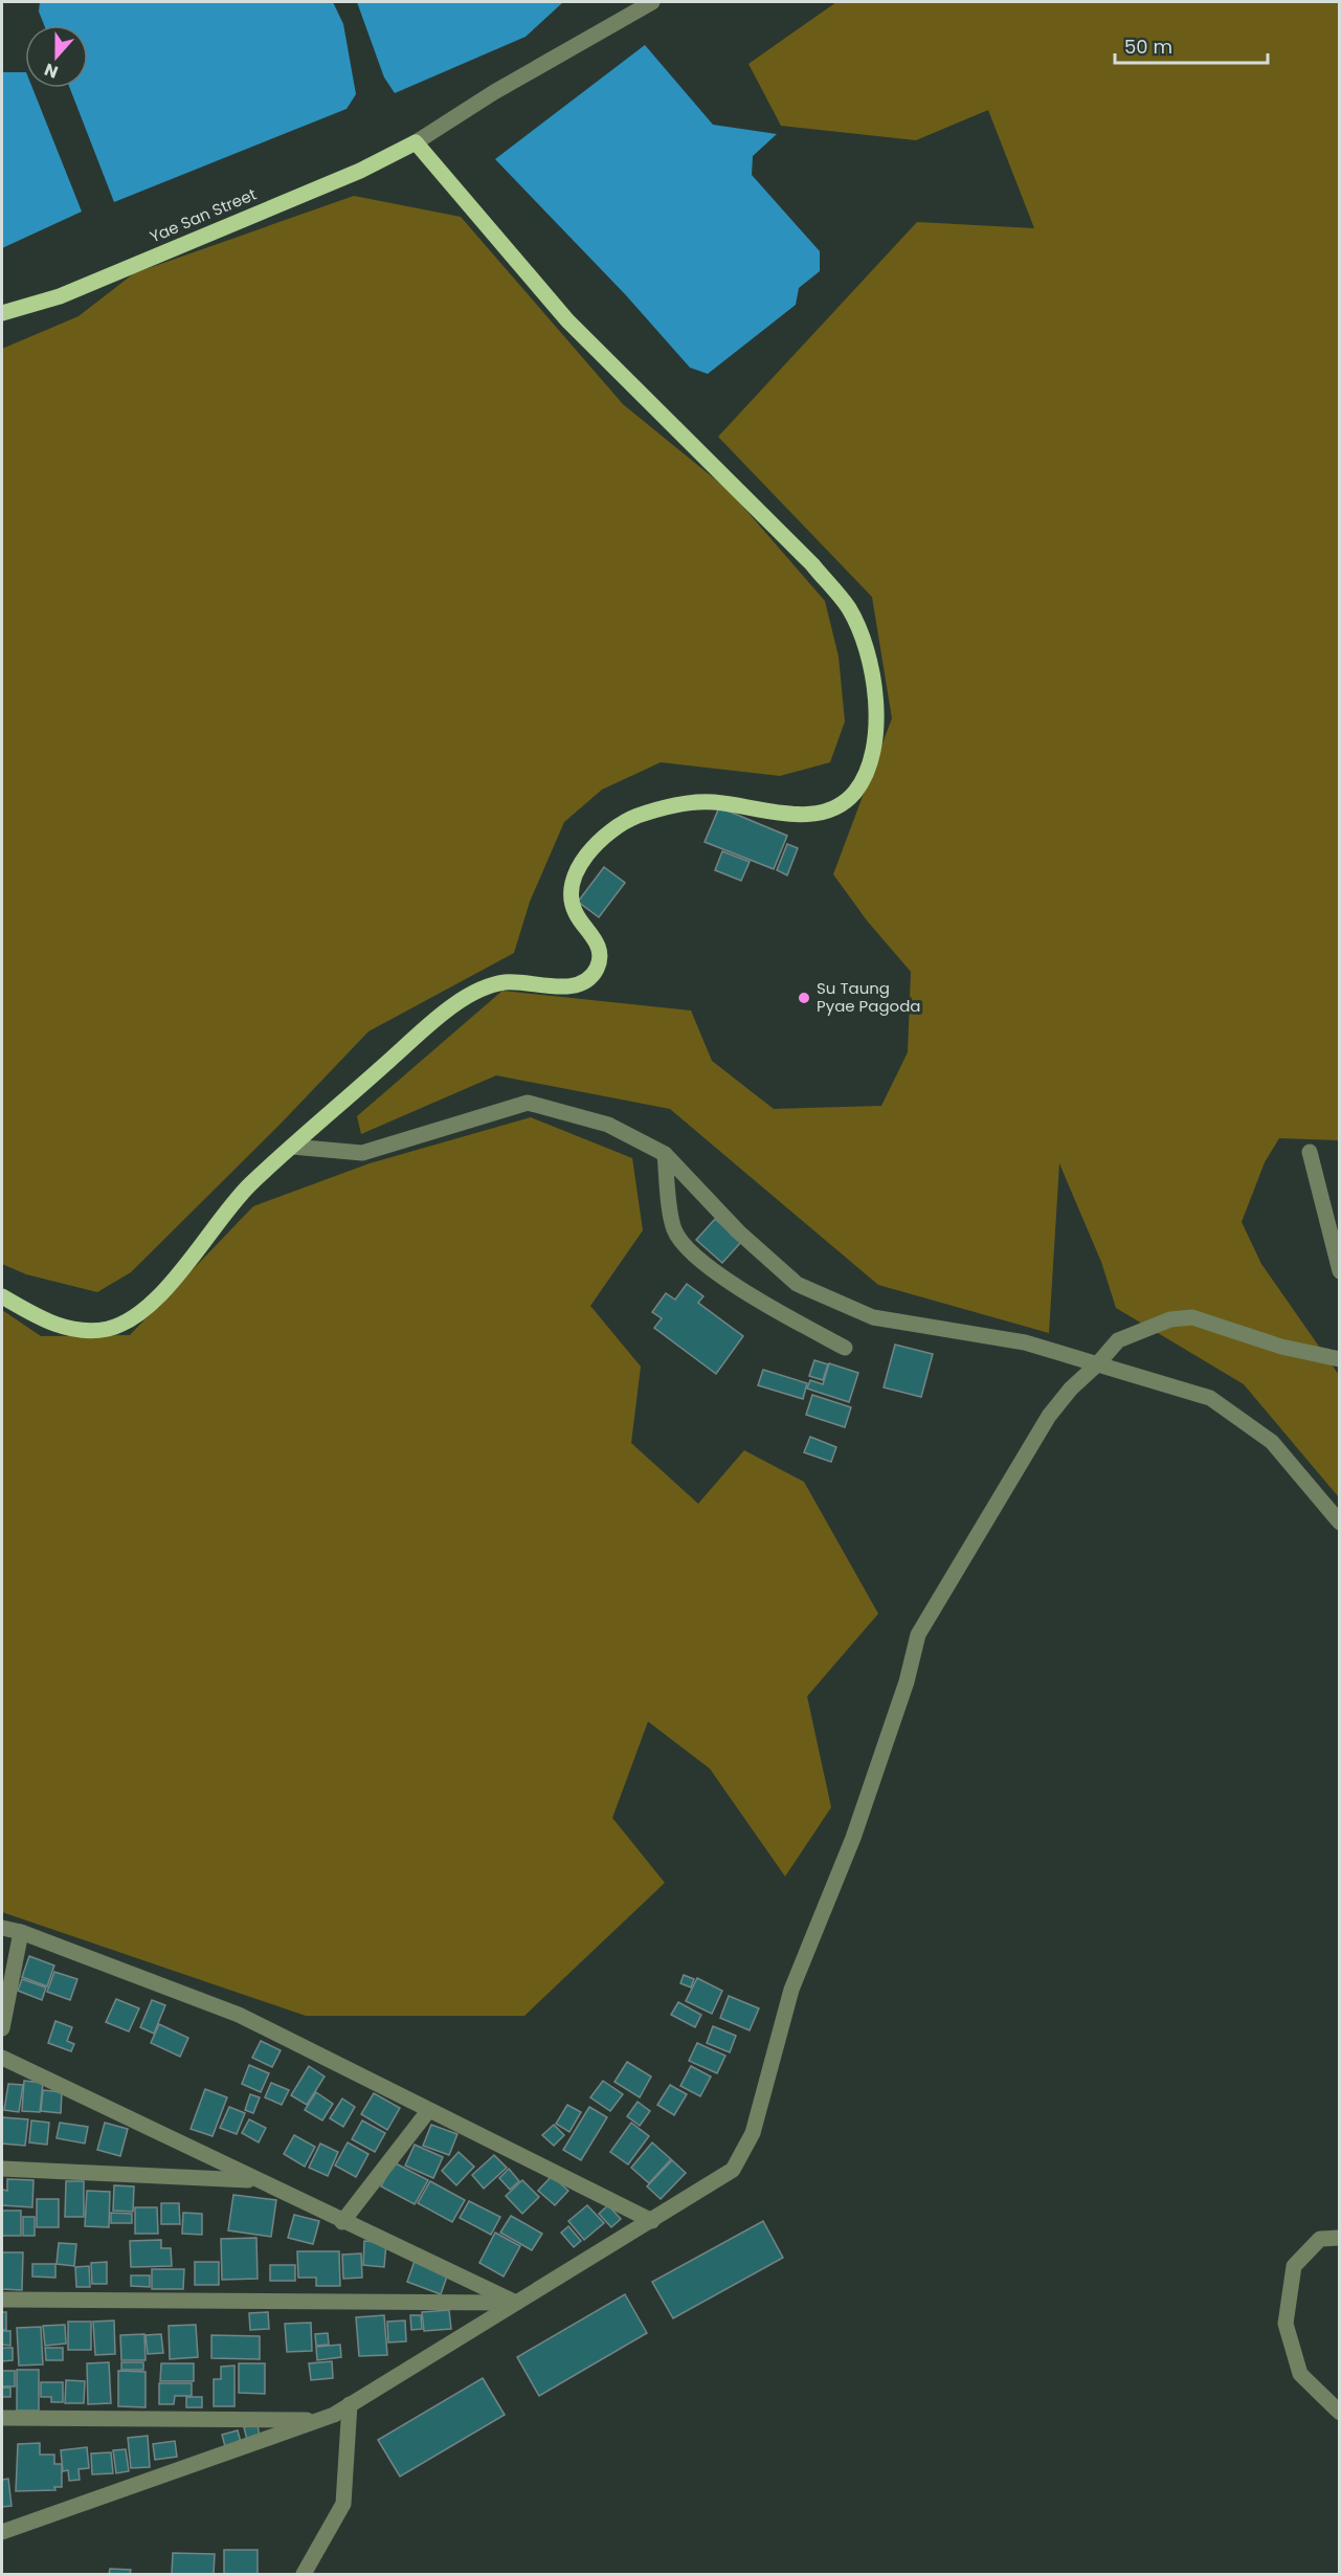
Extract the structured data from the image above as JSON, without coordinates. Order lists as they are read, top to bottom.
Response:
{
  "streets": {
    "main road": ["Yae San Street"]
  },
  "places": ["Su Taung Pyae Pagoda"],
  "scale_bar": "50 m",
  "north": "bottom"
}
